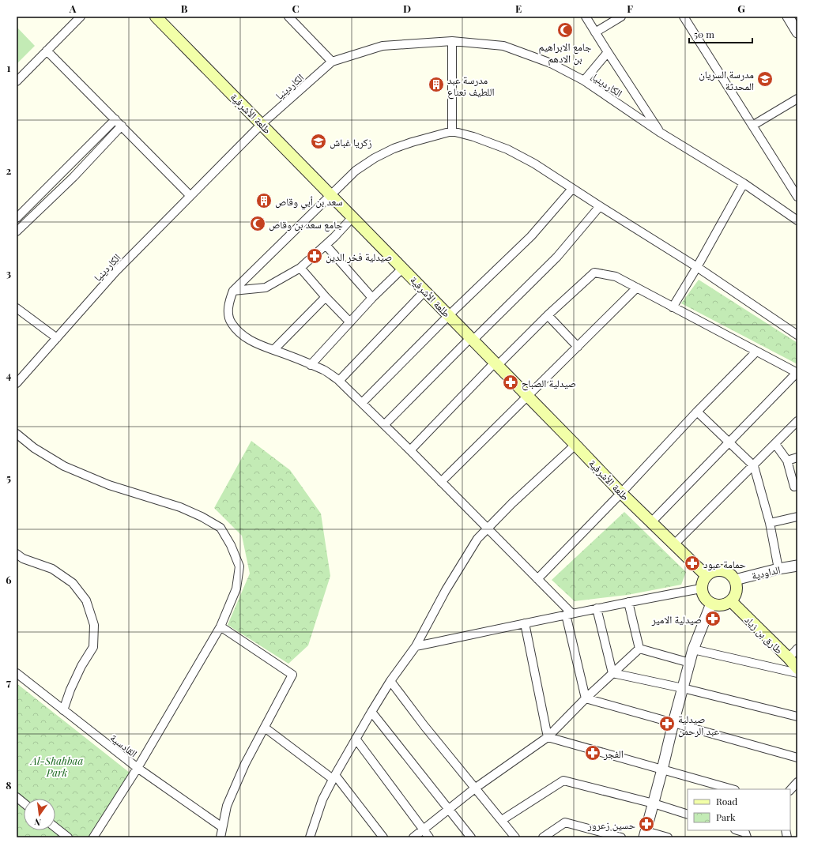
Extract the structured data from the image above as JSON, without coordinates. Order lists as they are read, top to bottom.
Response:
{
  "streets": {
    "main road": ["طلعة الأشرفية", "طارق بن زياد"],
    "street": ["الكاردينيا", "الداودية", "القادسية"]
  },
  "crossings": [
    ["الكاردينيا", "طلعة الأشرفية"],
    ["طلعة الأشرفية", "الداودية"],
    ["طلعة الأشرفية", "طارق بن زياد"],
    ["الداودية", "طارق بن زياد"]
  ],
  "parks": ["Al-Shahbaa Park"],
  "places": {
    "mosque": ["جامع الابراهيم بن الادهم", "جامع سعد بن وقاص"],
    "school or university": ["مدرسة السريان المحدثة", "زكريا غباش"],
    "building": ["مدرسة عبد اللطيف نعناع", "سعد بن أبي وقاص"],
    "pharmacy": [
      "صيدلية فخر الدين",
      "صيدلية الصباح",
      "حمامة عبود",
      "صيدلية الامير",
      "صيدلية عبد الرحمن",
      "الفجر",
      "حسين زعرور"
    ]
  },
  "legend": ["Road", "Park"],
  "scale_bar": "50 m",
  "north": "bottom",
  "grid": {
    "columns": [
      "A",
      "B",
      "C",
      "D",
      "E",
      "F",
      "G"
    ],
    "rows": [
      "1",
      "2",
      "3",
      "4",
      "5",
      "6",
      "7",
      "8"
    ]
  }
}
